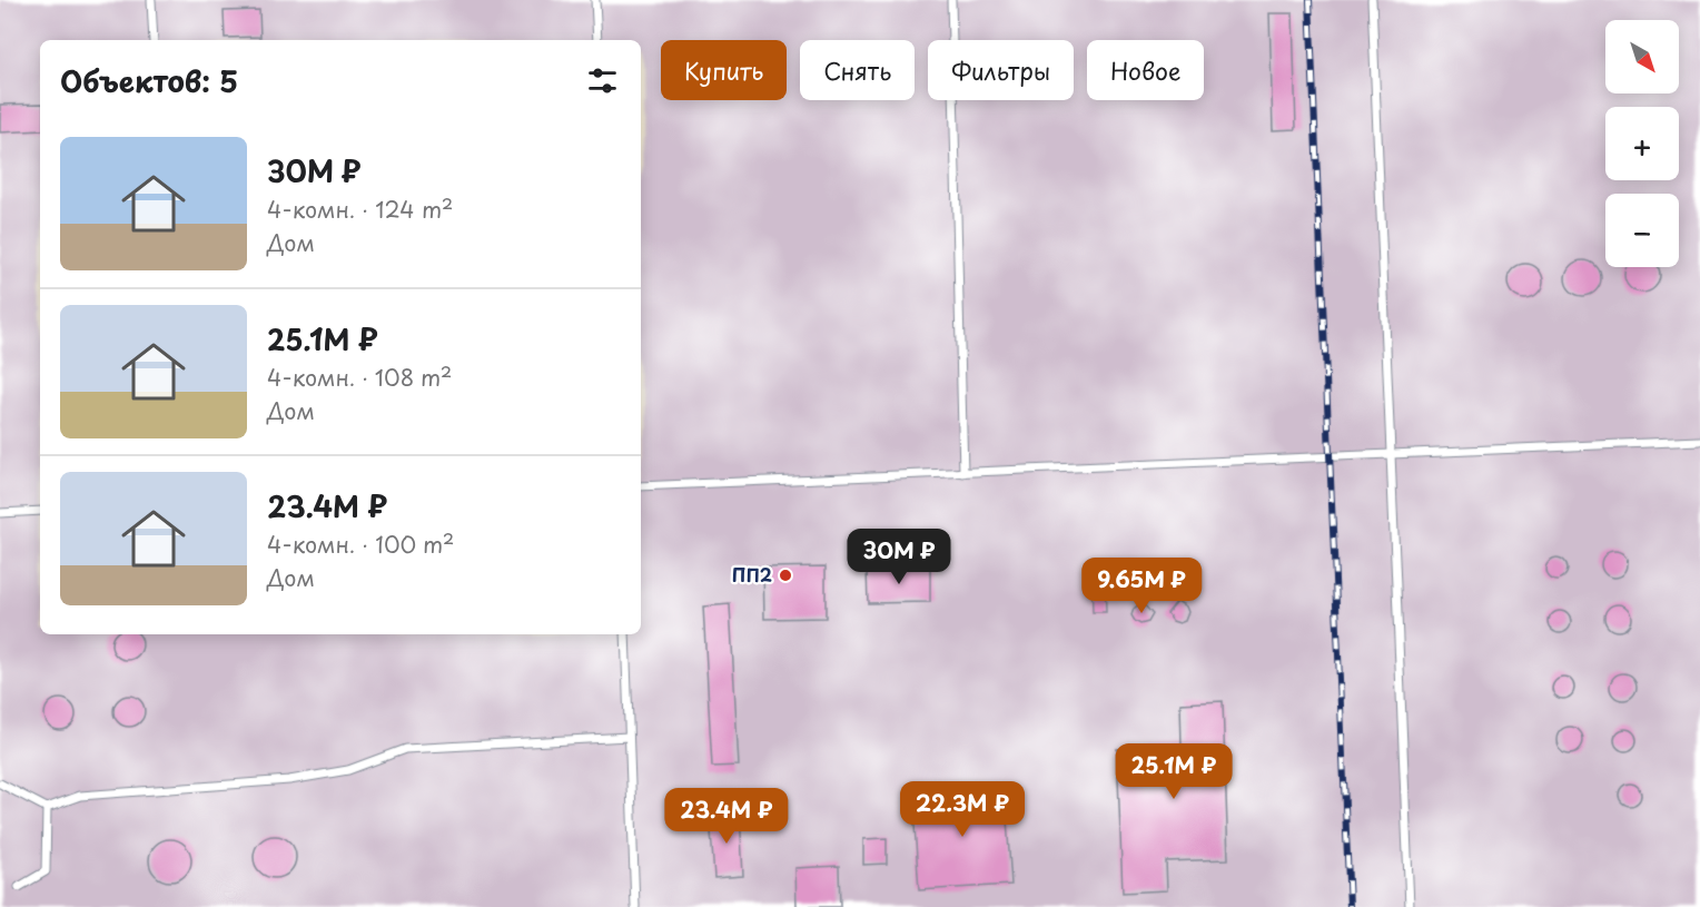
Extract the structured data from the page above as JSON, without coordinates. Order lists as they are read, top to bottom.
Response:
{
  "places": ["ПП2"],
  "north": "bottom right",
  "page": {
    "map_buttons": ["+", "−"],
    "chip": [
      "Купить",
      "Снять",
      "Фильтры",
      "Новое"
    ],
    "heading": "Объектов: 5",
    "list": [
      {
        "name": "30M ₽",
        "note": "4-комн. · 124 m² · Дом"
      },
      {
        "name": "25.1M ₽",
        "note": "4-комн. · 108 m² · Дом"
      },
      {
        "name": "23.4M ₽",
        "note": "4-комн. · 100 m² · Дом"
      }
    ],
    "price": [
      "30M ₽",
      "9.65M ₽",
      "25.1M ₽",
      "22.3M ₽",
      "23.4M ₽"
    ]
  }
}
